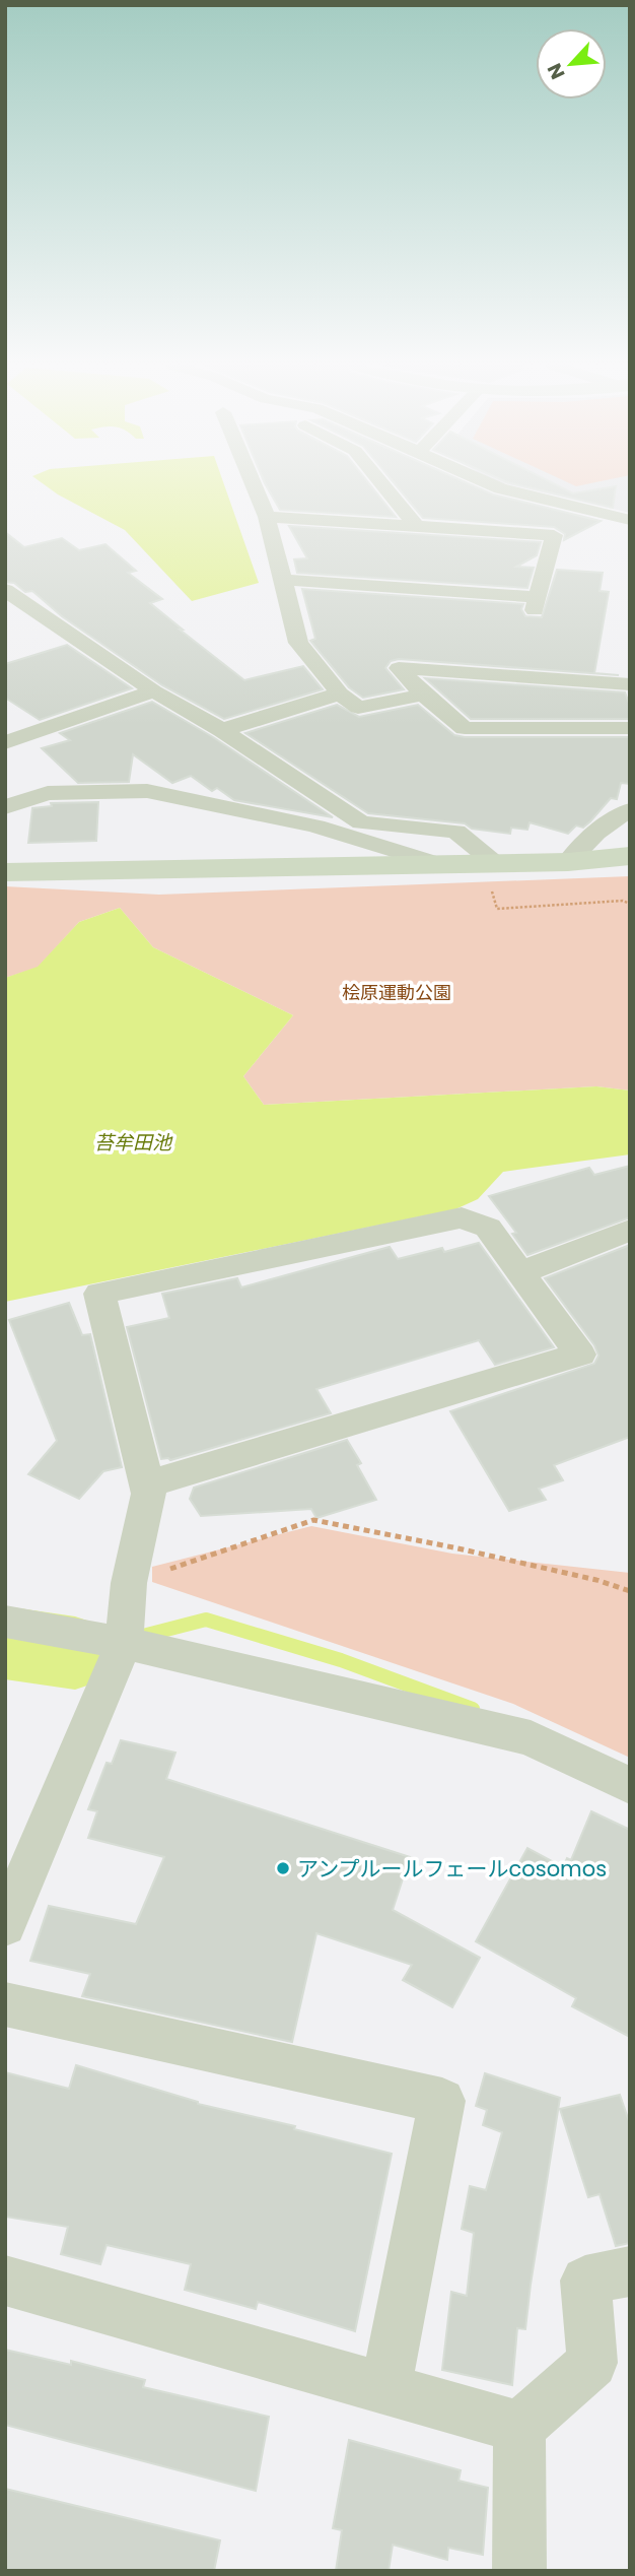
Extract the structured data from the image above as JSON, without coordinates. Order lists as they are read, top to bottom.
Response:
{
  "water": ["苔牟田池"],
  "parks": ["桧原運動公園"],
  "places": ["アンプルールフェールcosomos"],
  "north": "bottom left"
}
